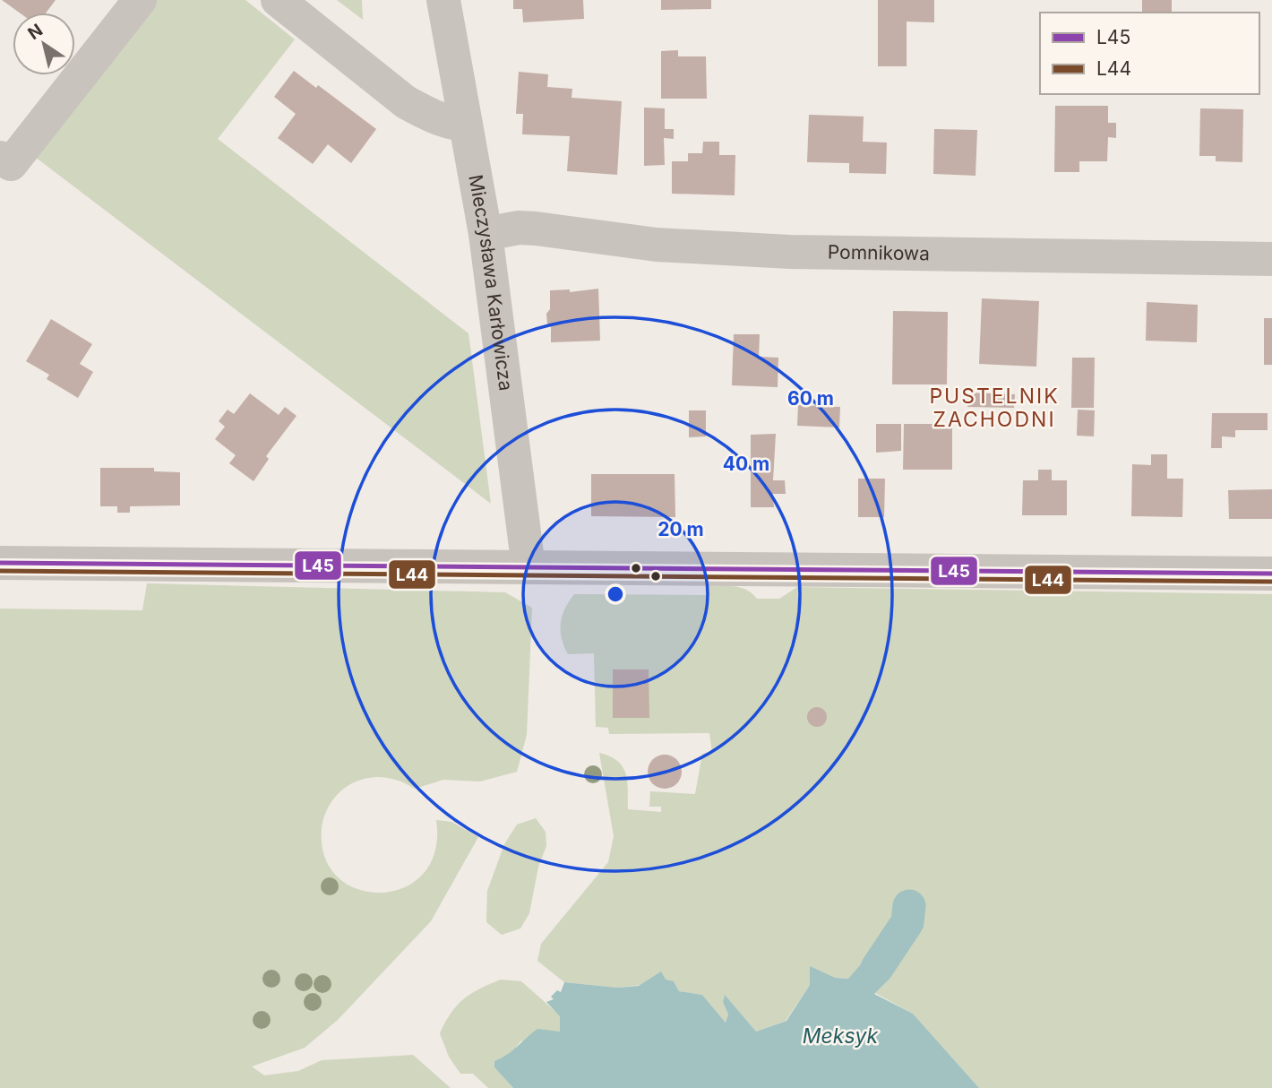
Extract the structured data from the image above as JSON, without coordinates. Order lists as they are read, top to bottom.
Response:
{
  "streets": {
    "street": ["Pomnikowa", "Mieczysława Karłowicza"]
  },
  "crossings": [
    ["Pomnikowa", "Mieczysława Karłowicza"]
  ],
  "districts": ["PUSTELNIK ZACHODNI"],
  "water": ["Meksyk"],
  "lines": ["transit line L45", "transit line L44"],
  "legend": ["L45", "L44"],
  "north": "top left",
  "rings": ["60 m", "40 m", "20 m"]
}
